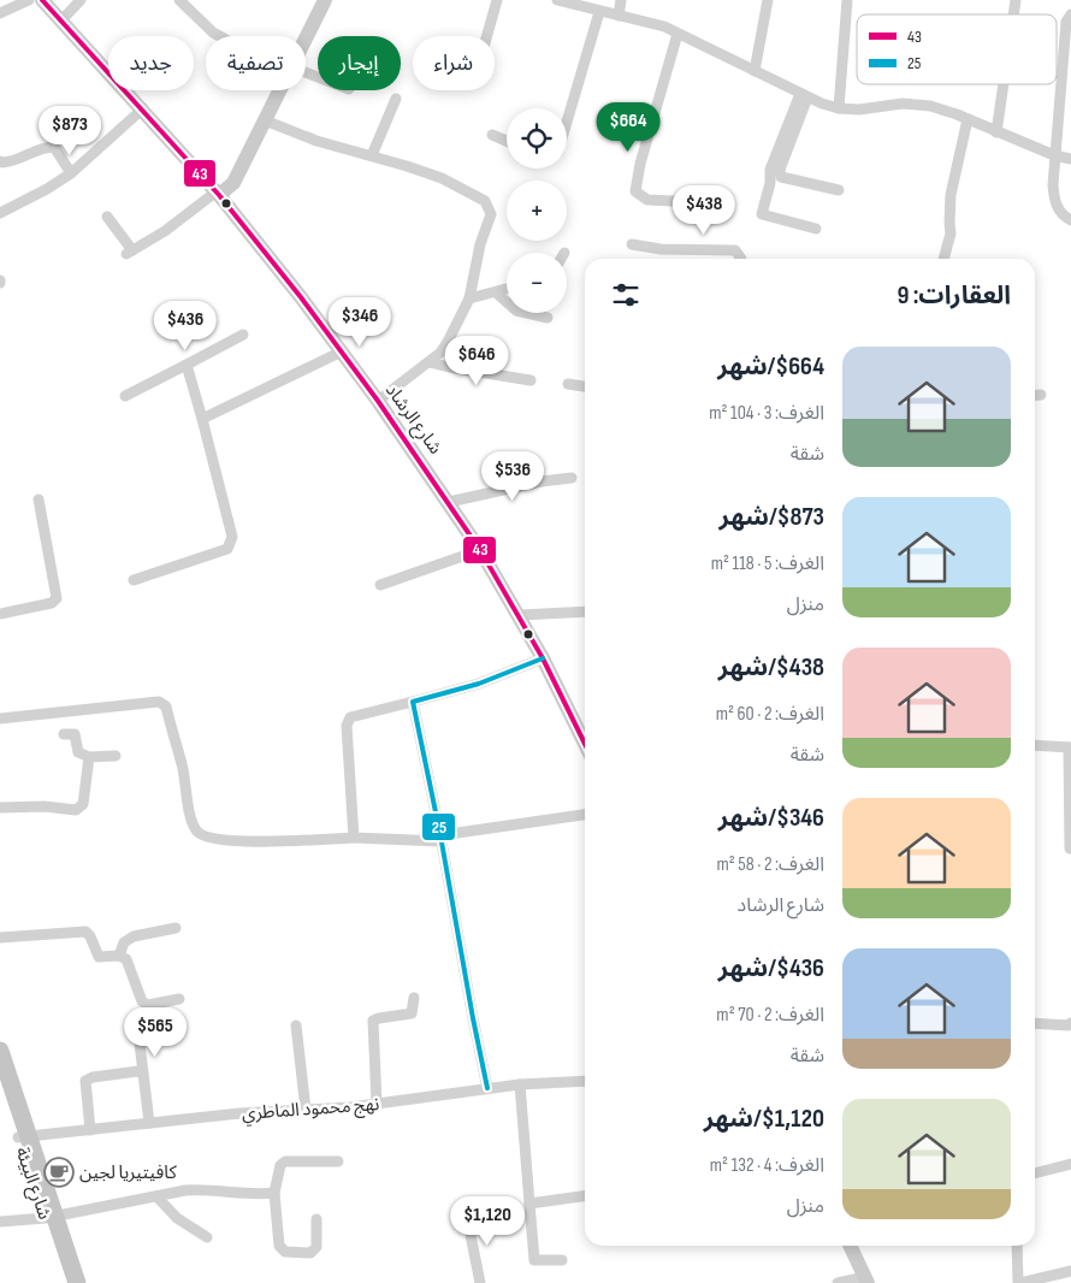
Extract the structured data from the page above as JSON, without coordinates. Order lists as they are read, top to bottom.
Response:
{
  "streets": {
    "main road": ["شارع البيئة"],
    "street": ["شارع الرشاد", "نهج محمود الماطري"]
  },
  "crossings": [
    ["نهج محمود الماطري", "شارع البيئة"]
  ],
  "places": {
    "cafe": ["كافيتيريا لجين"]
  },
  "lines": ["transit line 43", "transit line 25"],
  "legend": ["43", "25"],
  "page": {
    "chip": [
      "شراء",
      "إيجار",
      "تصفية",
      "جديد"
    ],
    "price": [
      "$664",
      "$873",
      "$438",
      "$346",
      "$436",
      "$646",
      "$536",
      "$565",
      "$1,120"
    ],
    "map_buttons": ["+", "−"],
    "heading": "العقارات: 9",
    "list": [
      {
        "name": "$664/شهر",
        "note": "الغرف: 3 · 104 m² · شقة"
      },
      {
        "name": "$873/شهر",
        "note": "الغرف: 5 · 118 m² · منزل"
      },
      {
        "name": "$438/شهر",
        "note": "الغرف: 2 · 60 m² · شقة"
      },
      {
        "name": "$346/شهر",
        "note": "الغرف: 2 · 58 m² · شارع الرشاد"
      },
      {
        "name": "$436/شهر",
        "note": "الغرف: 2 · 70 m² · شقة"
      },
      {
        "name": "$1,120/شهر",
        "note": "الغرف: 4 · 132 m² · منزل"
      }
    ]
  }
}
